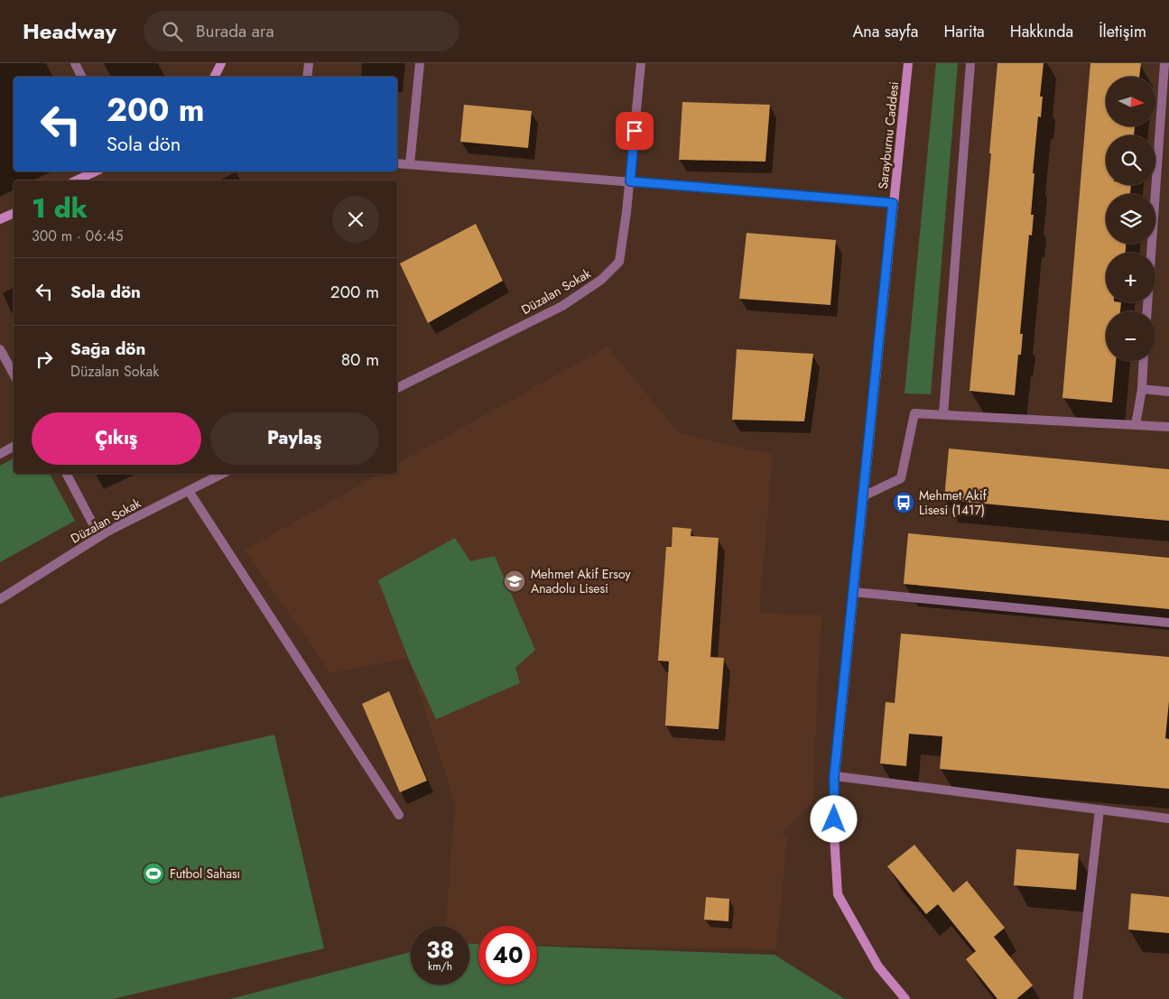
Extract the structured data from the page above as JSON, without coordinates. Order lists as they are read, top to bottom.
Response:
{
  "streets": {
    "street": ["Sarayburnu Caddesi", "Düzalan Sokak"]
  },
  "places": {
    "bus stop": ["Mehmet Akif Lisesi (1417)"],
    "school or university": ["Mehmet Akif Ersoy Anadolu Lisesi"],
    "sports": ["Futbol Sahası"]
  },
  "north": "right",
  "page": {
    "header": "Headway",
    "search": "Burada ara",
    "nav": [
      "Ana sayfa",
      "Harita",
      "Hakkında",
      "İletişim"
    ],
    "map_buttons": ["+", "−"],
    "turn": ["200 m", "Sola dön"],
    "heading": ["1 dk", "300 m · 06:45"],
    "list": [
      {
        "name": "Sola dön",
        "value": "200 m"
      },
      {
        "name": "Sağa dön",
        "note": "Düzalan Sokak",
        "value": "80 m"
      }
    ],
    "buttons": ["Çıkış", "Paylaş"],
    "speed": "38 km/h",
    "limit": "40"
  }
}
